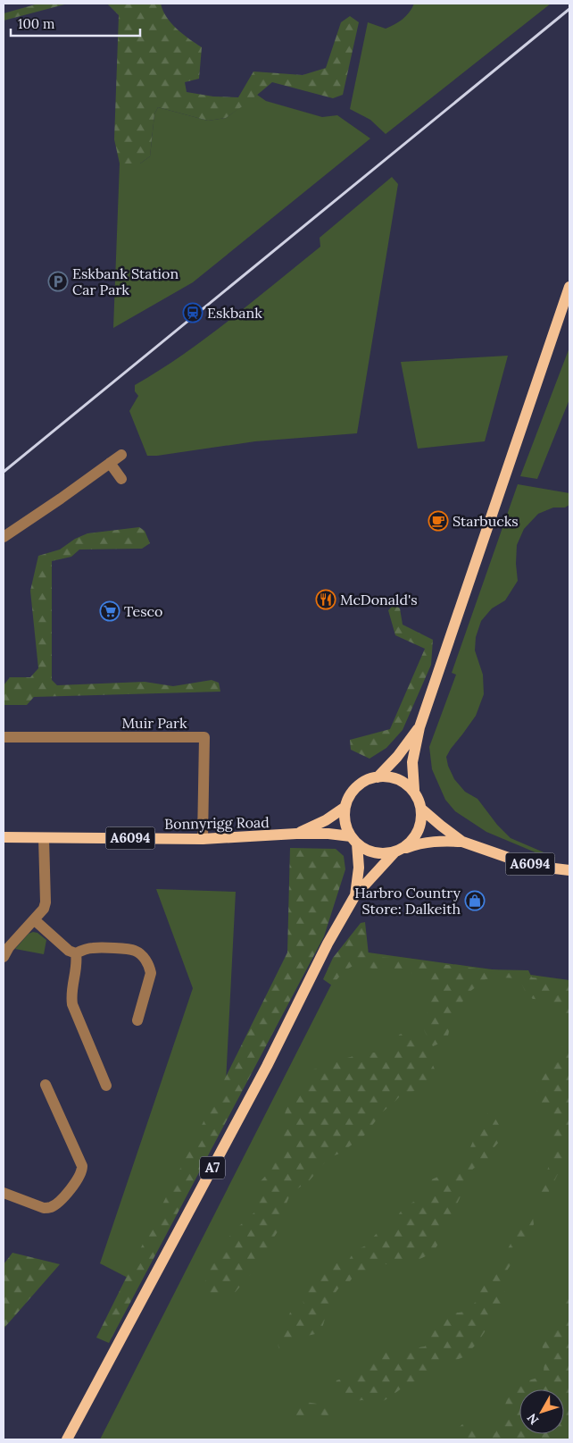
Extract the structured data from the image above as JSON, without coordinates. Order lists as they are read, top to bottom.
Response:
{
  "streets": {
    "main road": ["Bonnyrigg Road", "A6094", "A7"],
    "street": ["Muir Park"]
  },
  "crossings": [
    ["Muir Park", "Bonnyrigg Road"],
    ["Bonnyrigg Road", "A6094"],
    ["Bonnyrigg Road", "A7"],
    ["A6094", "A7"]
  ],
  "places": {
    "parking": ["Eskbank Station Car Park"],
    "station": ["Eskbank"],
    "cafe": ["Starbucks"],
    "restaurant": ["McDonald's"],
    "supermarket": ["Tesco"],
    "shop": ["Harbro Country Store: Dalkeith"]
  },
  "scale_bar": "100 m",
  "north": "bottom left"
}
